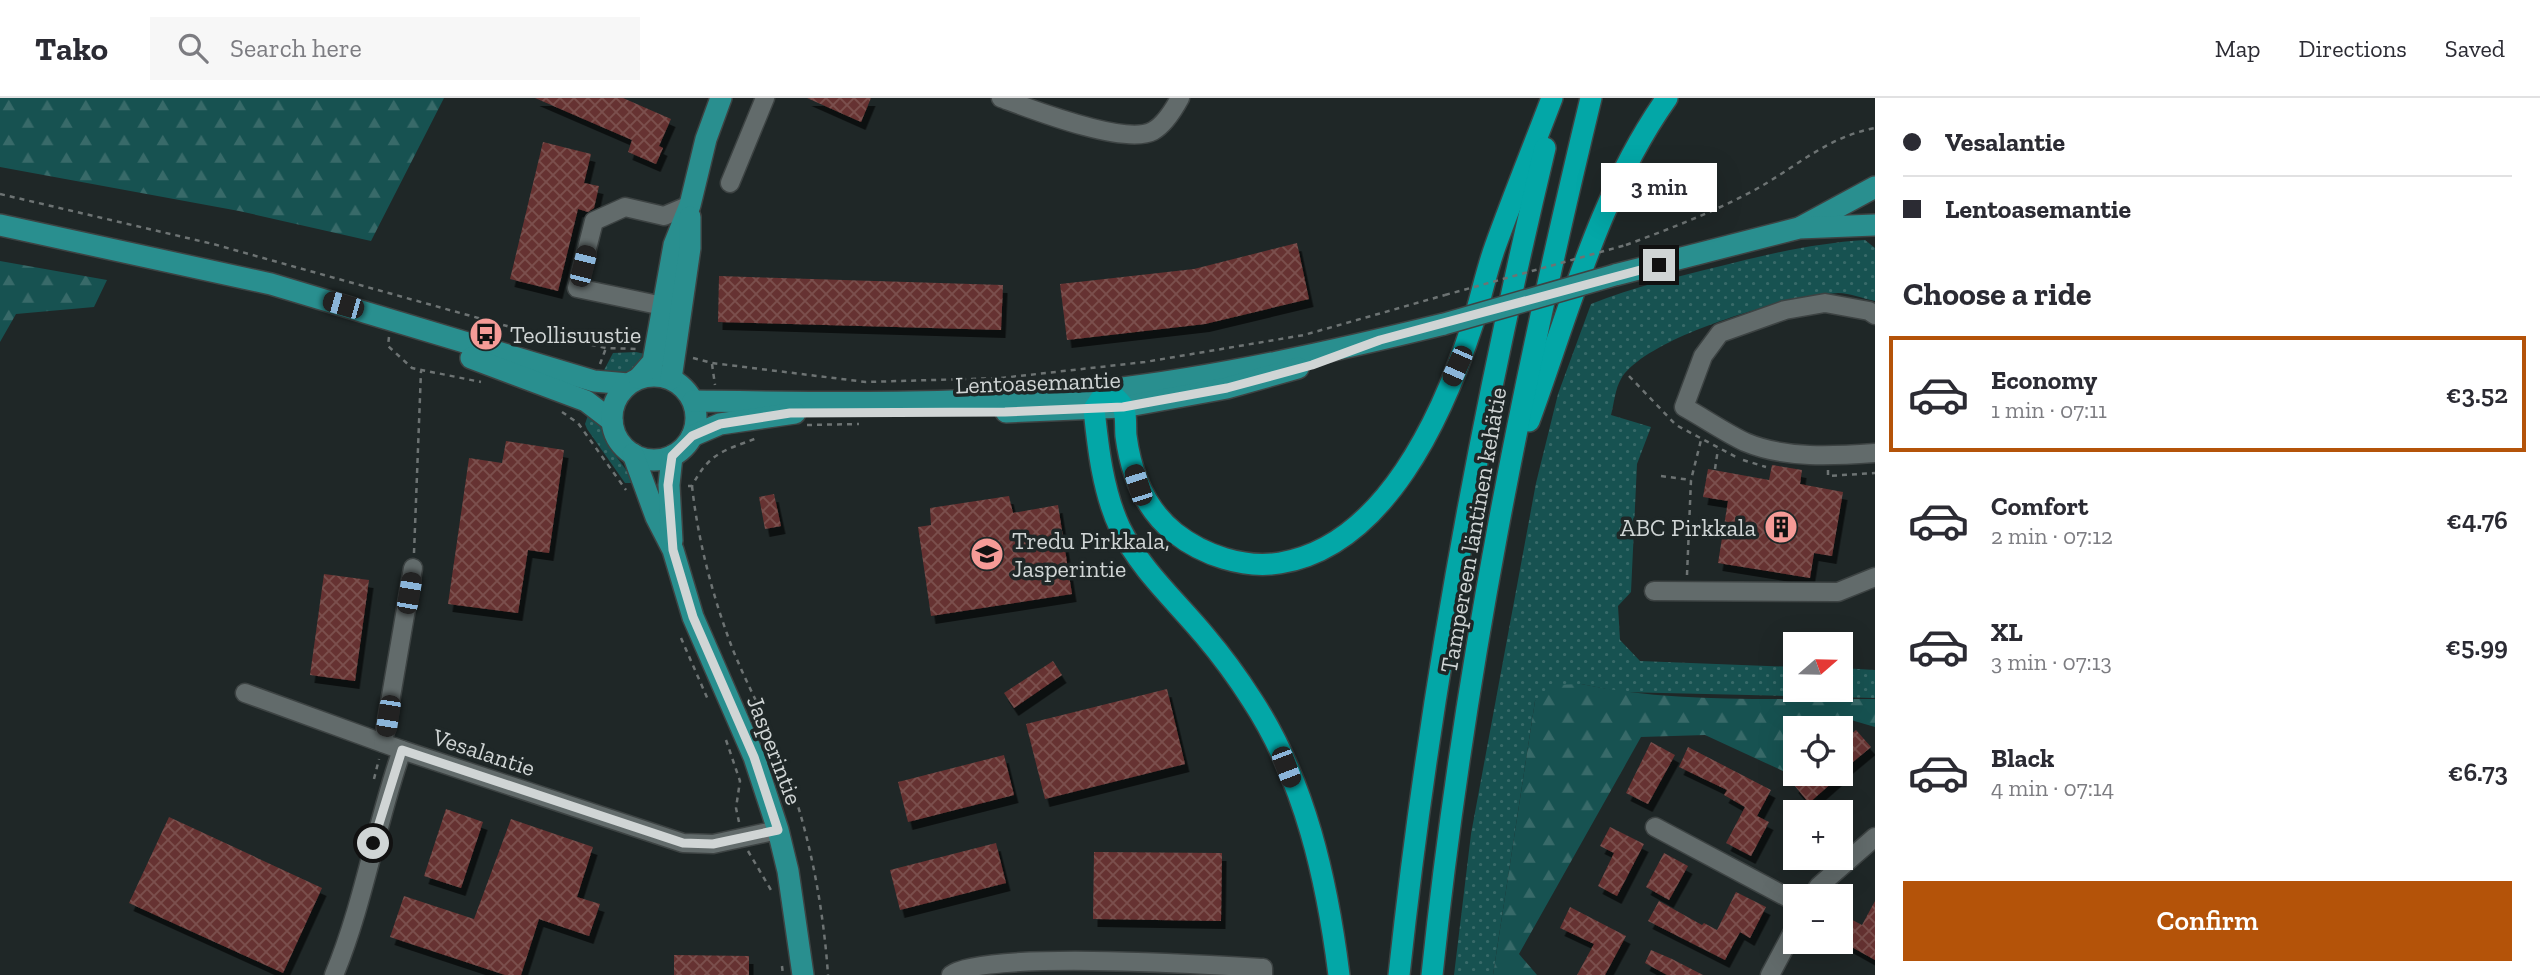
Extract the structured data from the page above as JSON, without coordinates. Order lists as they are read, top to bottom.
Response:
{
  "streets": {
    "highway": ["Tampereen läntinen kehätie"],
    "main road": ["Lentoasemantie", "Jasperintie"],
    "street": ["Vesalantie"]
  },
  "crossings": [
    ["Lentoasemantie", "Jasperintie"],
    ["Jasperintie", "Vesalantie"]
  ],
  "places": {
    "bus stop": ["Teollisuustie"],
    "building": ["ABC Pirkkala"],
    "school or university": ["Tredu Pirkkala, Jasperintie"]
  },
  "north": "right",
  "page": {
    "header": "Tako",
    "search": "Search here",
    "nav": ["Map", "Directions", "Saved"],
    "banner": ["Vesalantie", "Lentoasemantie"],
    "bubble": "3 min",
    "heading": "Choose a ride",
    "list": [
      {
        "name": "Economy",
        "note": "1 min · 07:11",
        "value": "€3.52"
      },
      {
        "name": "Comfort",
        "note": "2 min · 07:12",
        "value": "€4.76"
      },
      {
        "name": "XL",
        "note": "3 min · 07:13",
        "value": "€5.99"
      },
      {
        "name": "Black",
        "note": "4 min · 07:14",
        "value": "€6.73"
      }
    ],
    "map_buttons": ["+", "−"],
    "buttons": "Confirm"
  }
}
